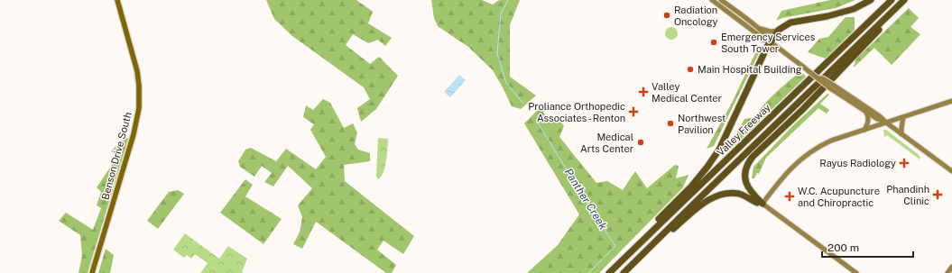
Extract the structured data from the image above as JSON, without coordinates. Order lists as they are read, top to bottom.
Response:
{
  "streets": {
    "highway": ["Valley Freeway"],
    "main road": ["Benson Drive South"]
  },
  "water": ["Panther Creek"],
  "places": {
    "other": [
      "Radiation Oncology",
      "Emergency Services South Tower",
      "Main Hospital Building",
      "Northwest Pavilion",
      "Medical Arts Center"
    ],
    "health": [
      "Valley Medical Center",
      "Proliance Orthopedic Associates - Renton",
      "Rayus Radiology",
      "Phandinh Clinic",
      "W.C. Acupuncture and Chiropractic"
    ]
  },
  "scale_bar": "200 m"
}
